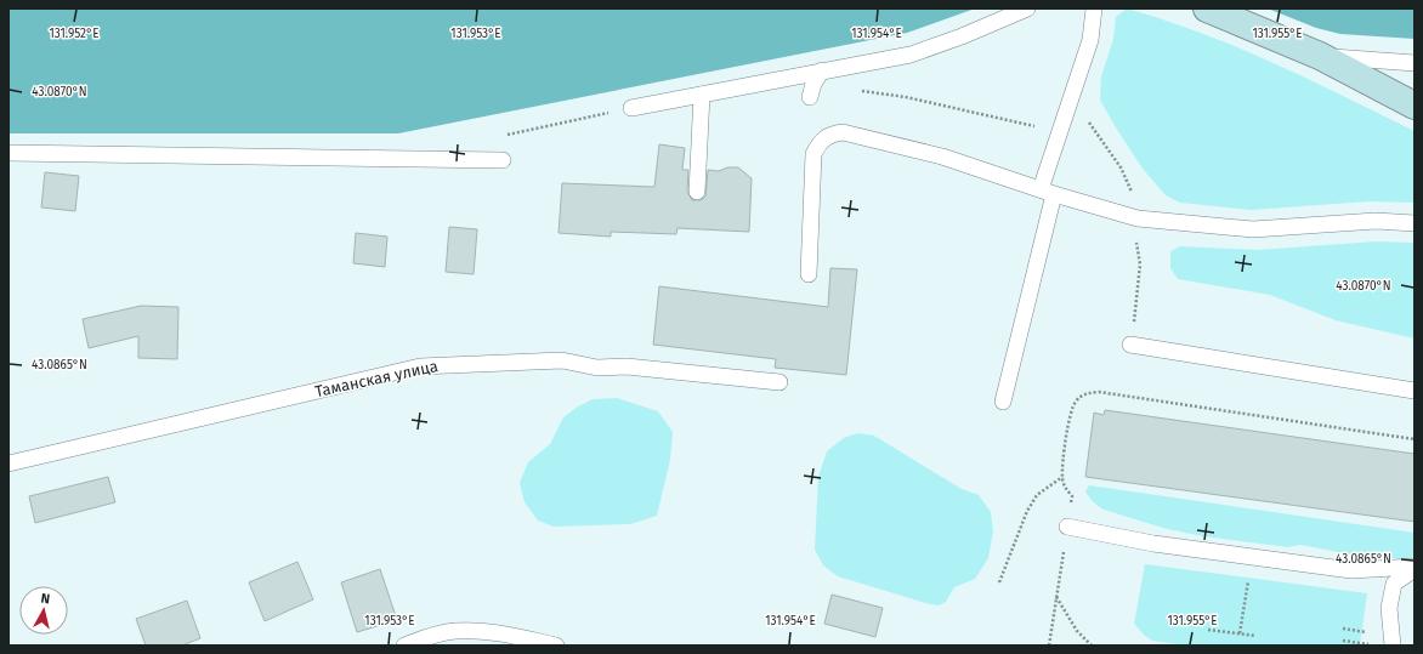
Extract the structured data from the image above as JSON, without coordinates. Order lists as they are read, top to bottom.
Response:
{
  "streets": {
    "lane": ["Таманская улица"]
  },
  "north": "top",
  "coordinates": [
    "131.952°E",
    "131.953°E",
    "131.954°E",
    "131.955°E",
    "43.0870°N",
    "43.0865°N"
  ]
}
